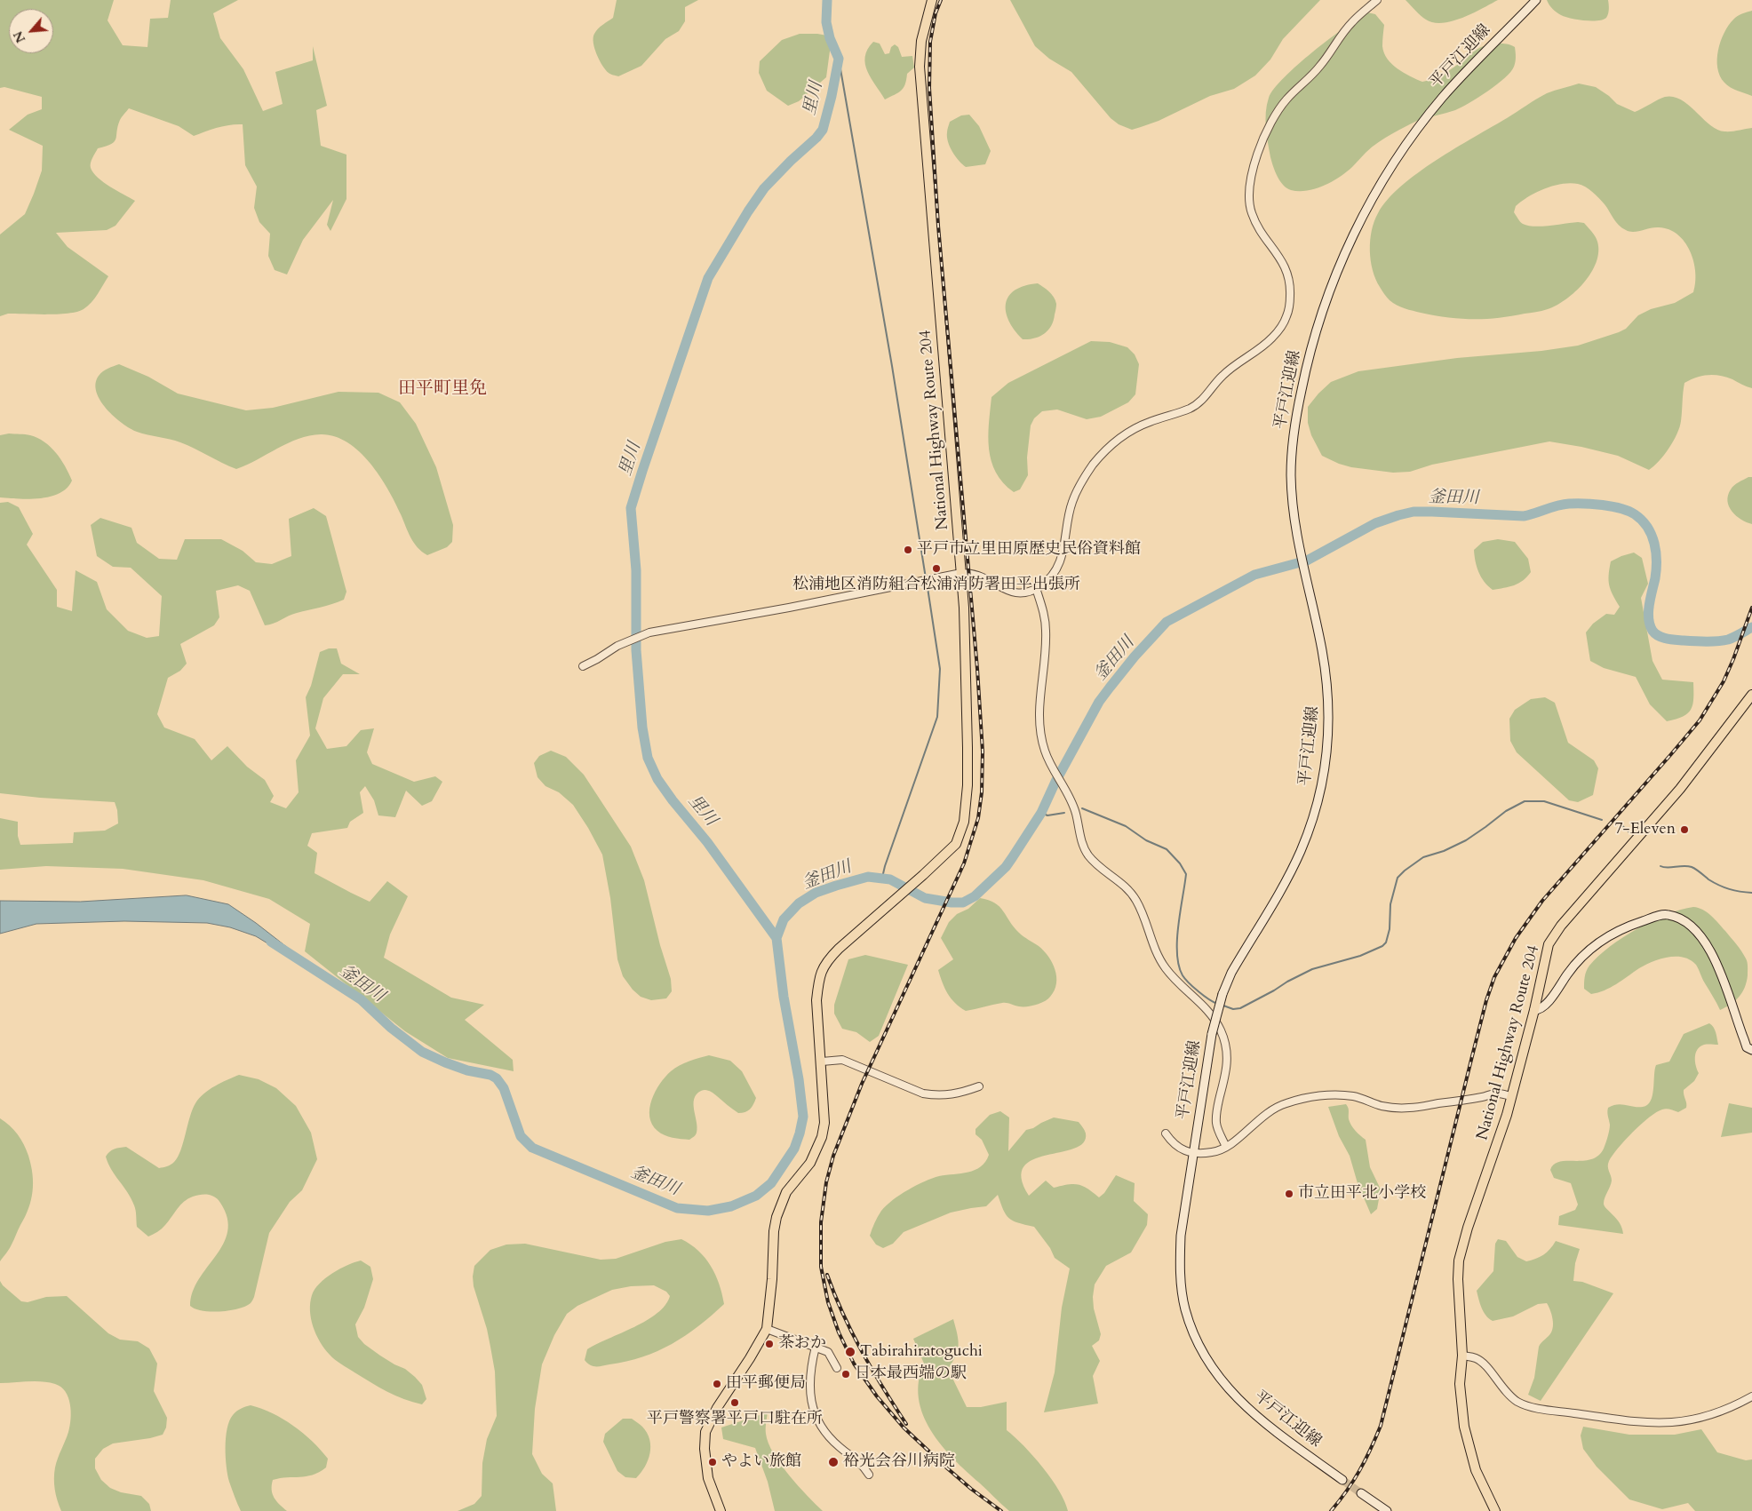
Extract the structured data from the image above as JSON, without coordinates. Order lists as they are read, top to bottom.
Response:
{
  "streets": {
    "highway": ["National Highway Route 204"],
    "main road": ["平戸江迎線"]
  },
  "districts": ["田平町里免"],
  "water": ["里川", "釜田川"],
  "places": [
    "平戸市立里田原歴史民俗資料館",
    "松浦地区消防組合松浦消防署田平出張所",
    "7-Eleven",
    "市立田平北小学校",
    "茶おか",
    "Tabirahiratoguchi",
    "日本最西端の駅",
    "田平郵便局",
    "平戸警察署平戸口駐在所",
    "やよい旅館",
    "裕光会谷川病院"
  ],
  "north": "bottom left"
}
